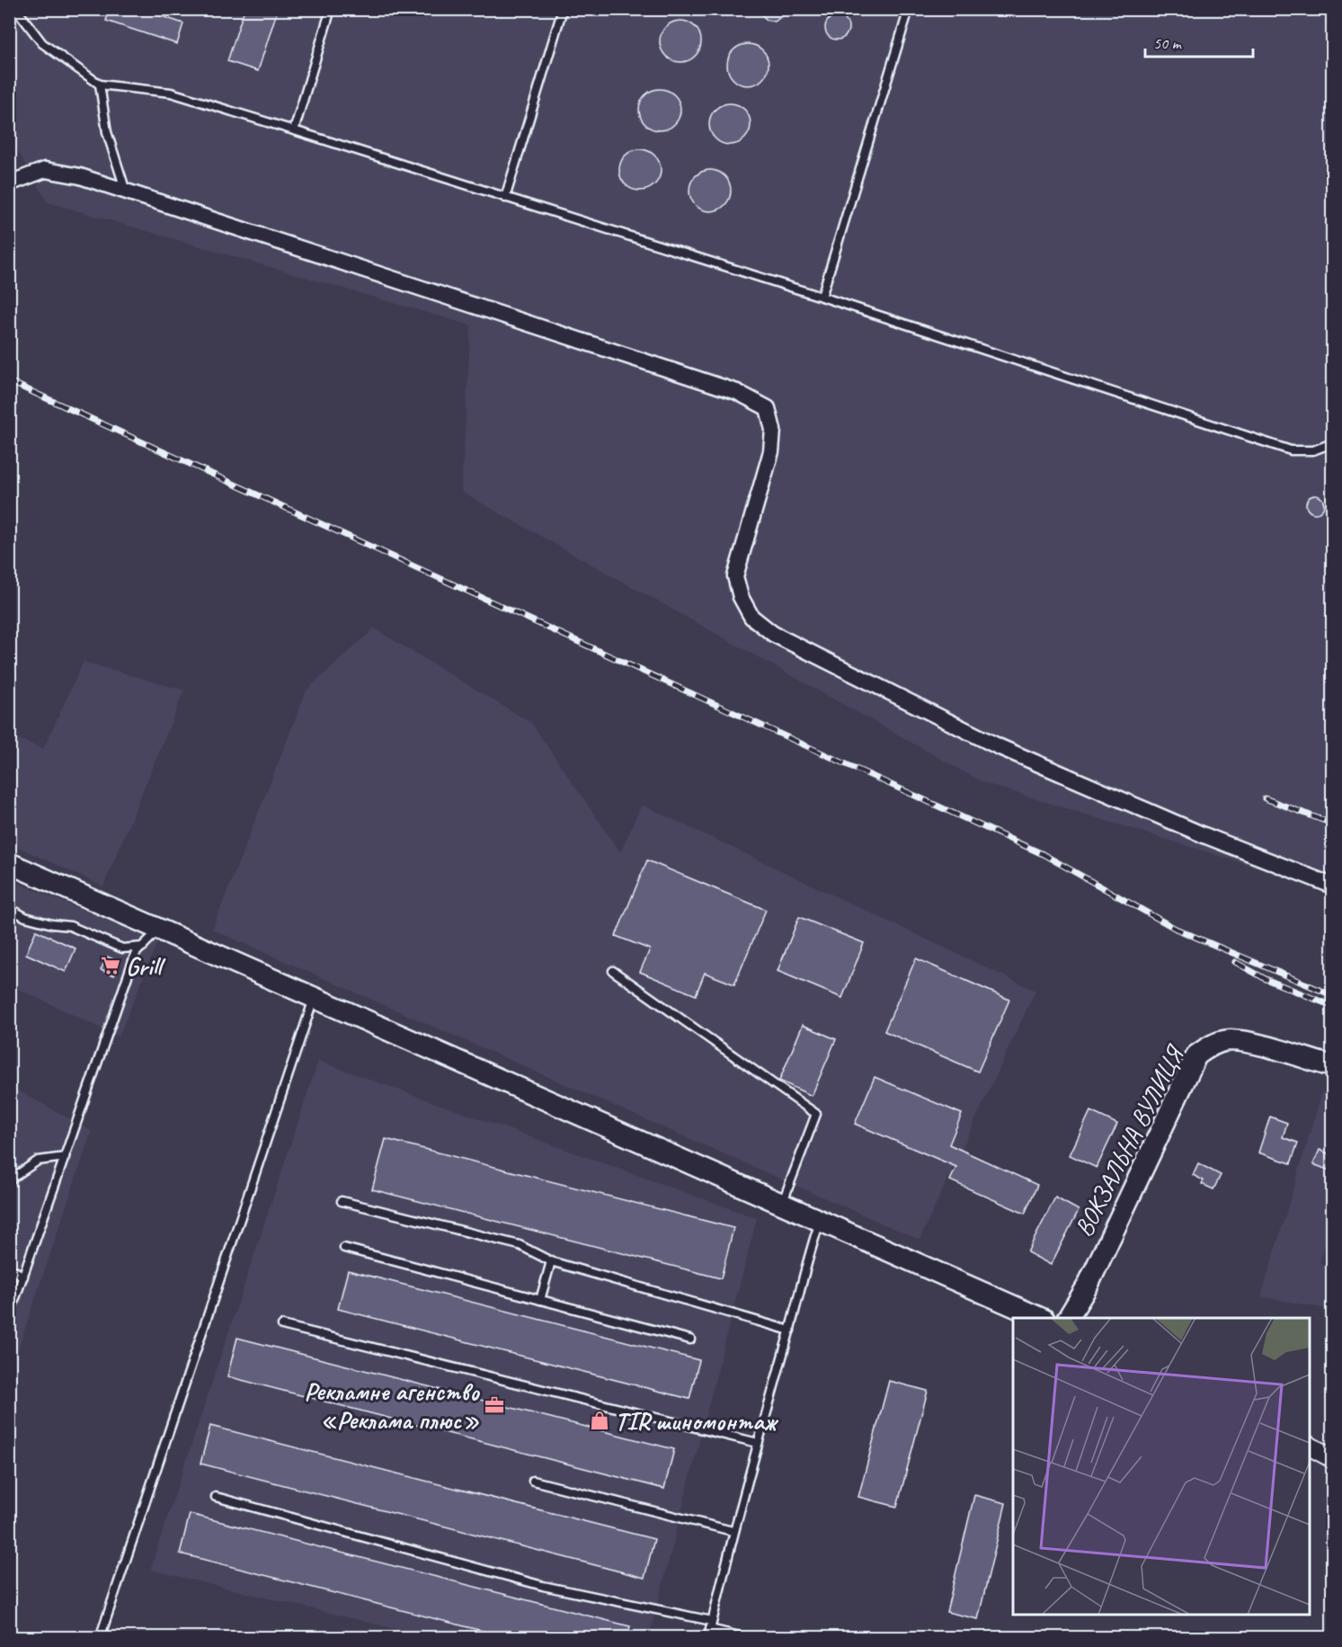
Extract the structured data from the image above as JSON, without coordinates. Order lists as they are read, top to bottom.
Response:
{
  "streets": {
    "main road": ["ВОКЗАЛЬНА ВУЛИЦЯ"]
  },
  "places": {
    "supermarket": ["Grill"],
    "office": ["Рекламне агенство «Реклама плюс»"],
    "shop": ["TIR шиномонтаж"]
  },
  "scale_bar": "50 m"
}
